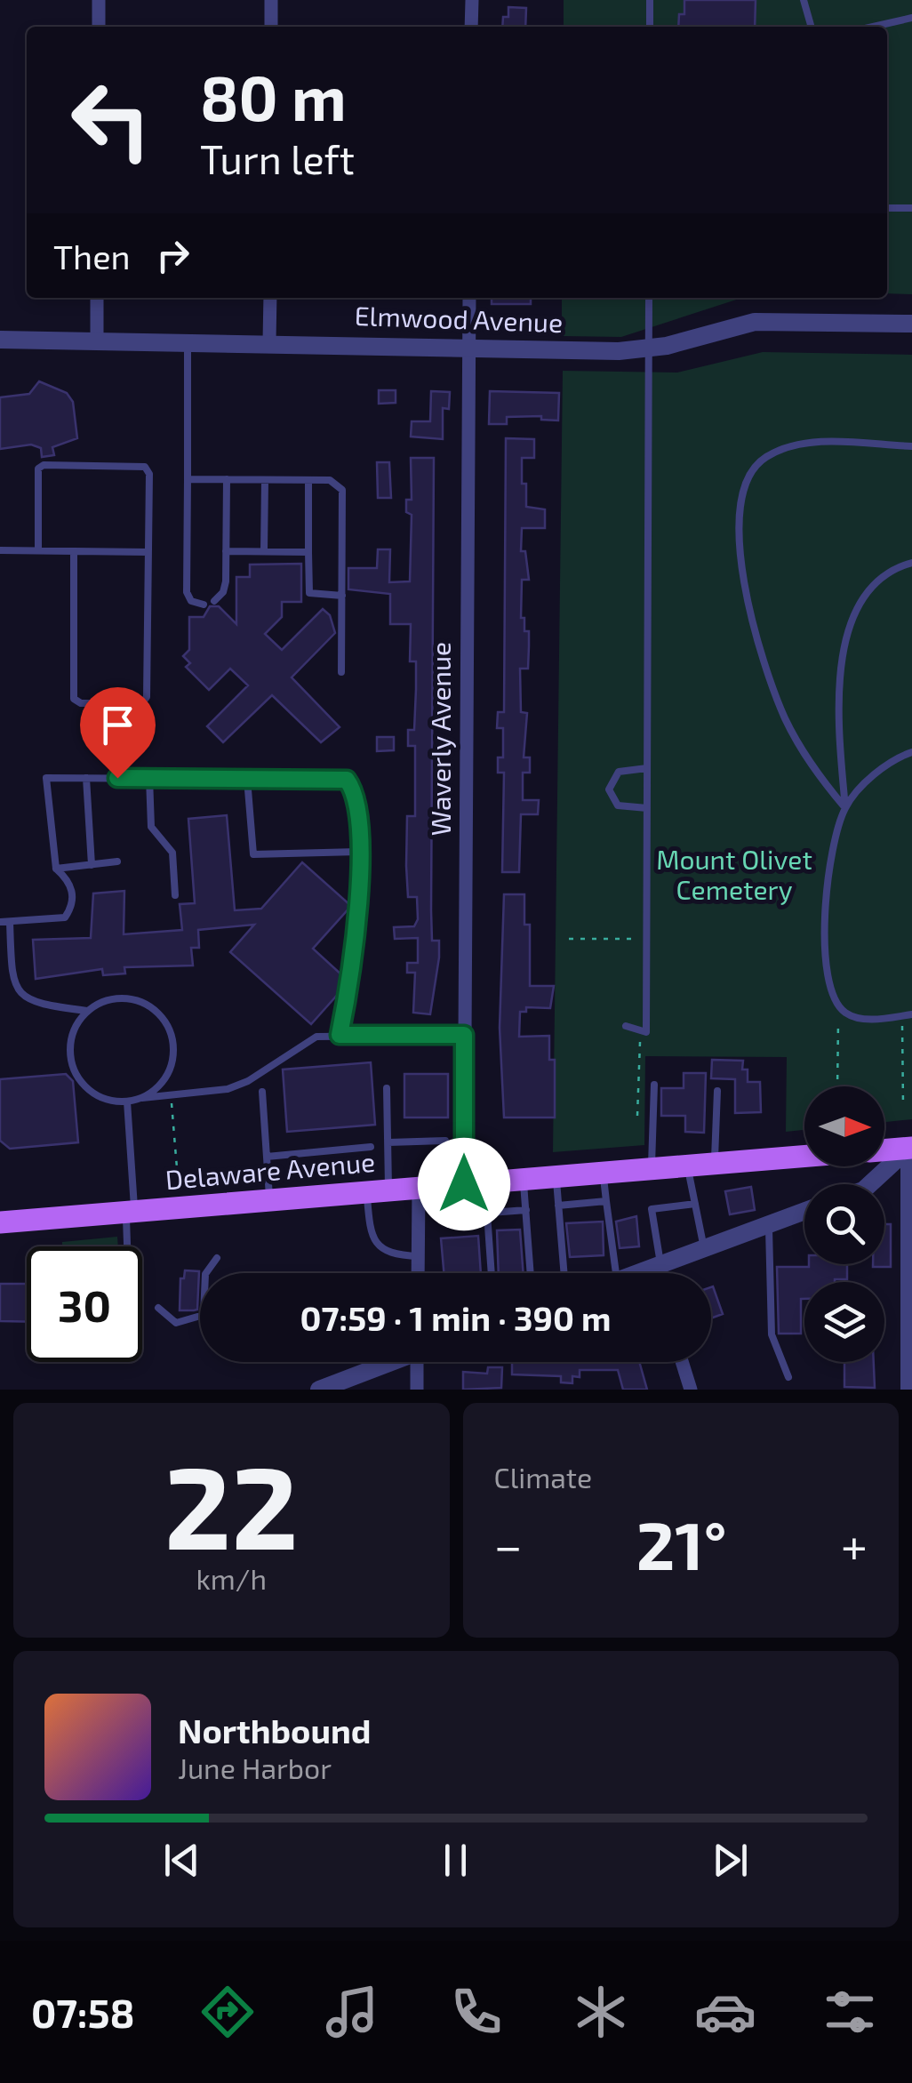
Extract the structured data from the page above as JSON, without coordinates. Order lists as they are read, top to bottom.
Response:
{
  "streets": {
    "main road": ["Delaware Avenue"],
    "street": ["Elmwood Avenue", "Waverly Avenue"]
  },
  "crossings": [
    ["Elmwood Avenue", "Waverly Avenue"],
    ["Waverly Avenue", "Delaware Avenue"]
  ],
  "parks": ["Mount Olivet Cemetery"],
  "north": "right",
  "page": {
    "turn": ["80 m", "Turn left"],
    "then": "Then",
    "limit": "30",
    "trip": "07:59 · 1 min · 390 m",
    "tile": [
      ["22", "km/h"],
      "Climate"
    ],
    "heat": ["−", "21°", "+"],
    "song": ["Northbound", "June Harbor"],
    "tabs": "07:58"
  }
}
